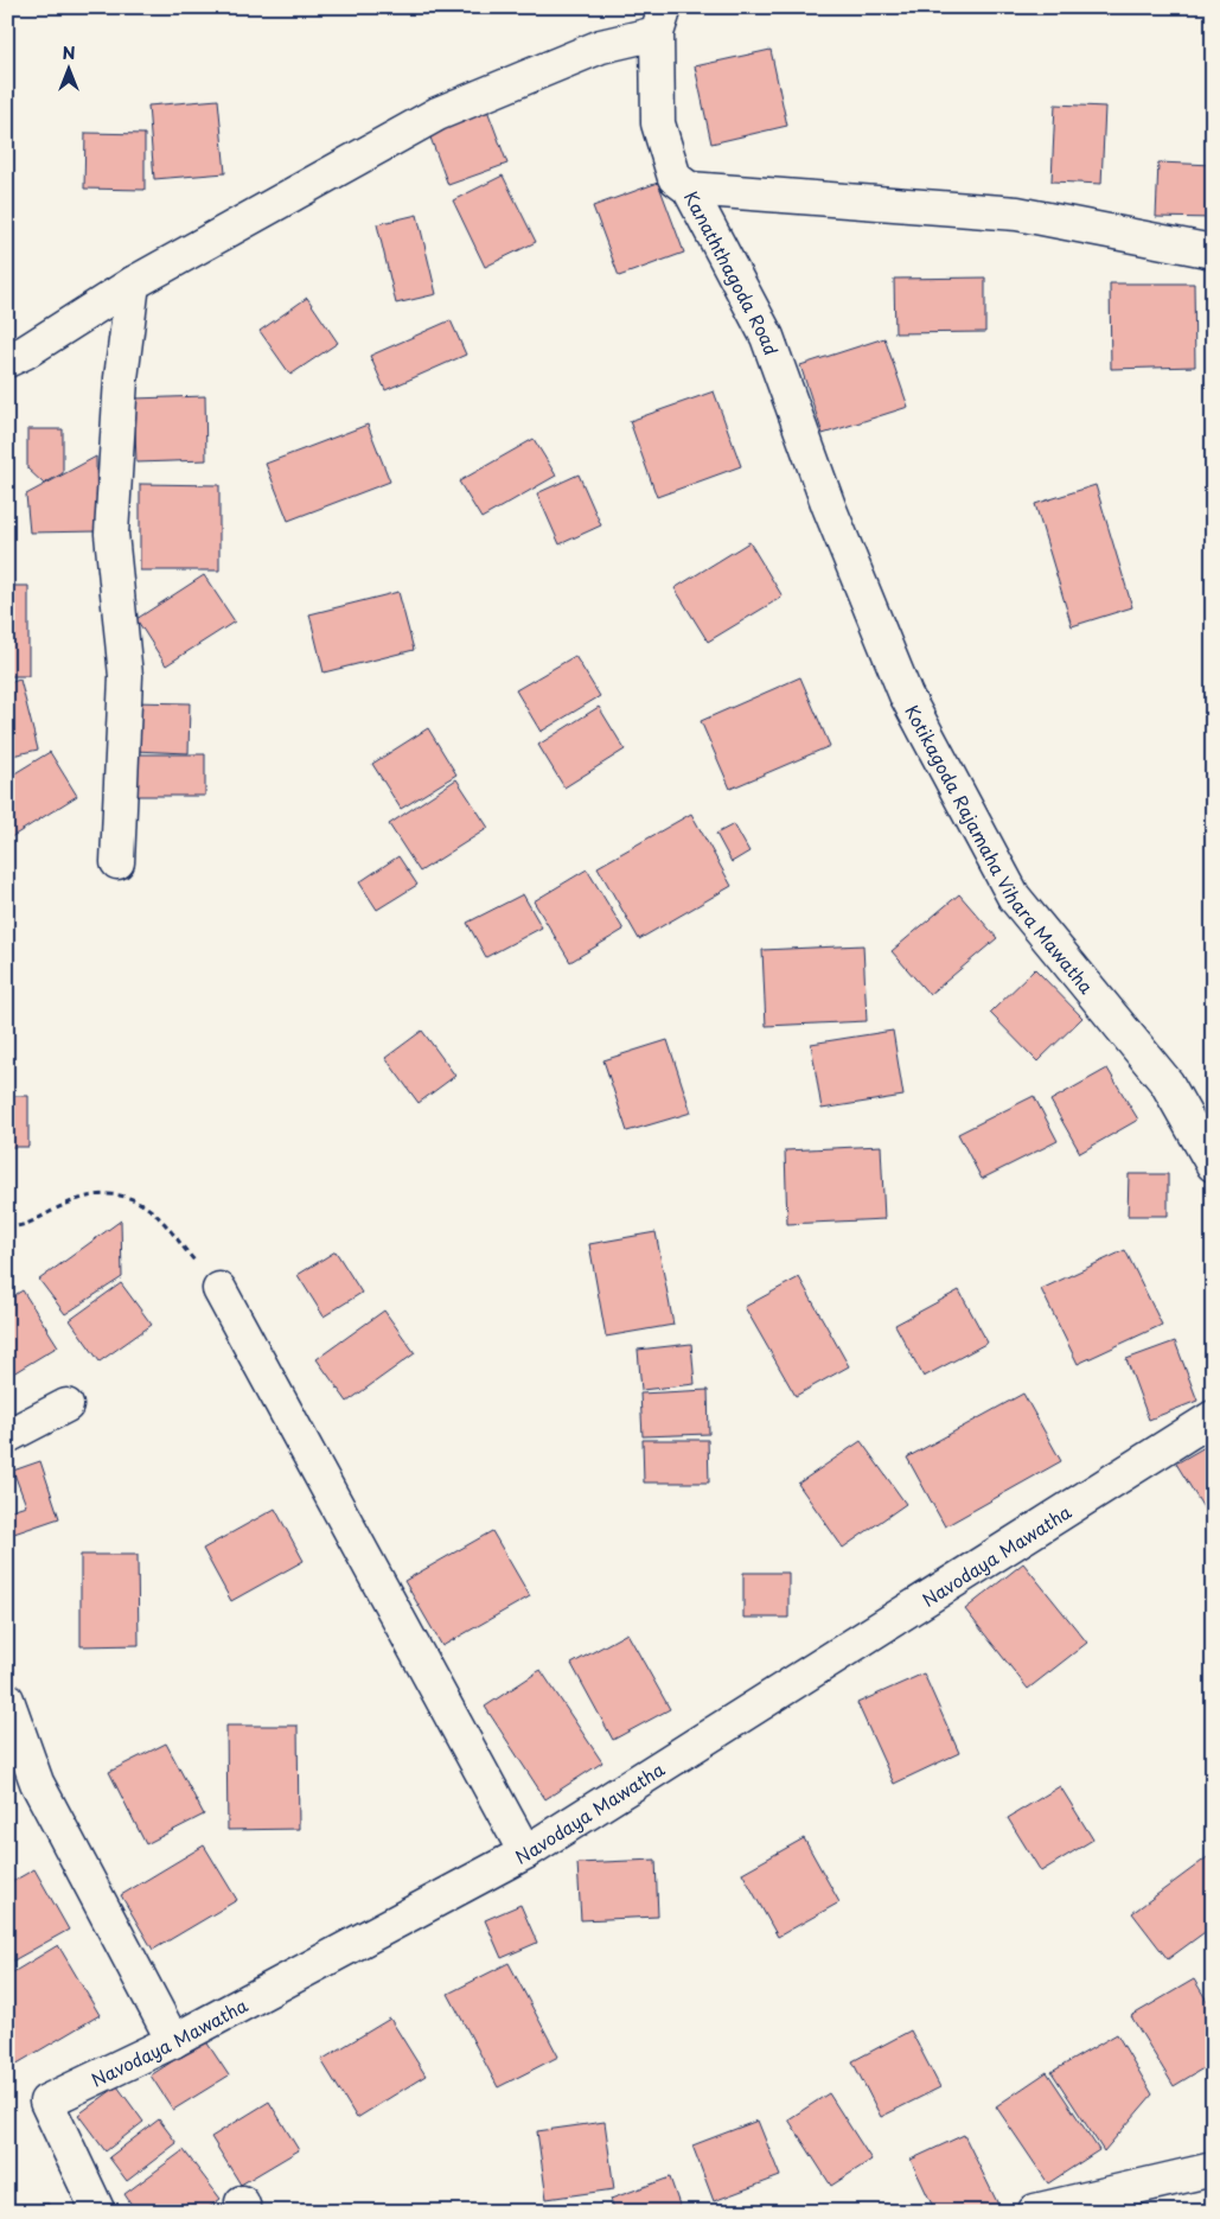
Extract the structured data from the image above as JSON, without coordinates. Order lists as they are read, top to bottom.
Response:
{
  "streets": {
    "street": ["Kanaththagoda Road", "Kotikagoda Rajamaha Vihara Mawatha", "Navodaya Mawatha"]
  },
  "crossings": [
    ["Kanaththagoda Road", "Kotikagoda Rajamaha Vihara Mawatha"]
  ],
  "north": "top"
}
